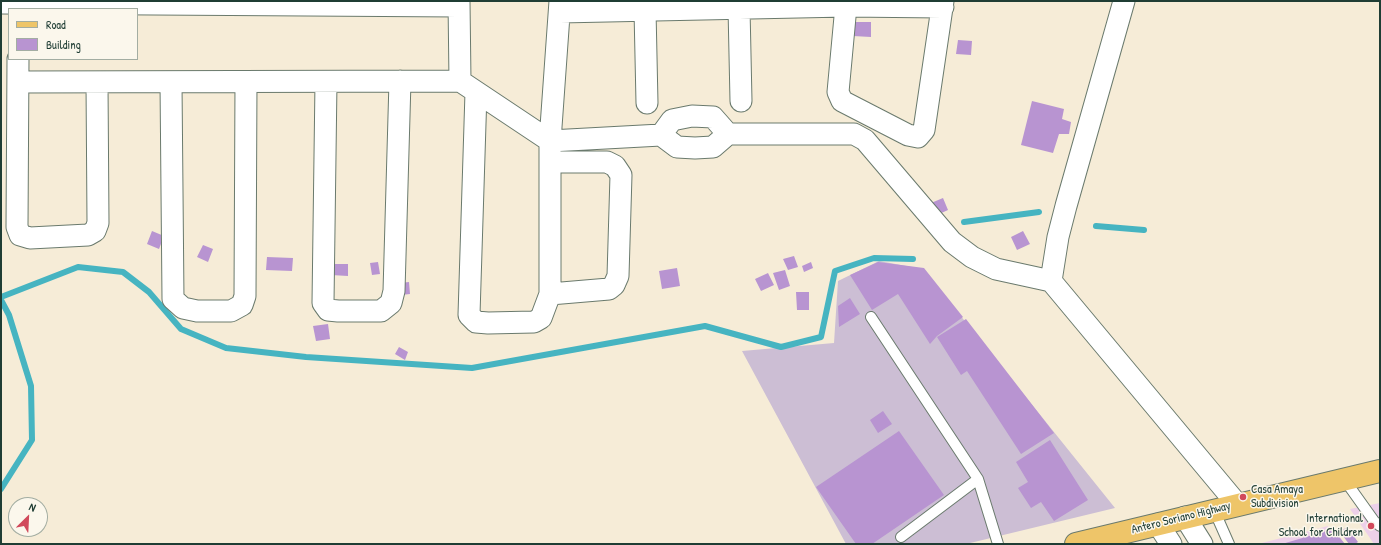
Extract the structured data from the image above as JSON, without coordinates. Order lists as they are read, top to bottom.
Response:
{
  "streets": {
    "main road": ["Antero Soriano Highway"]
  },
  "places": ["Casa Amaya Subdivision", "International School for Children"],
  "legend": ["Road", "Building"],
  "north": "top right"
}
